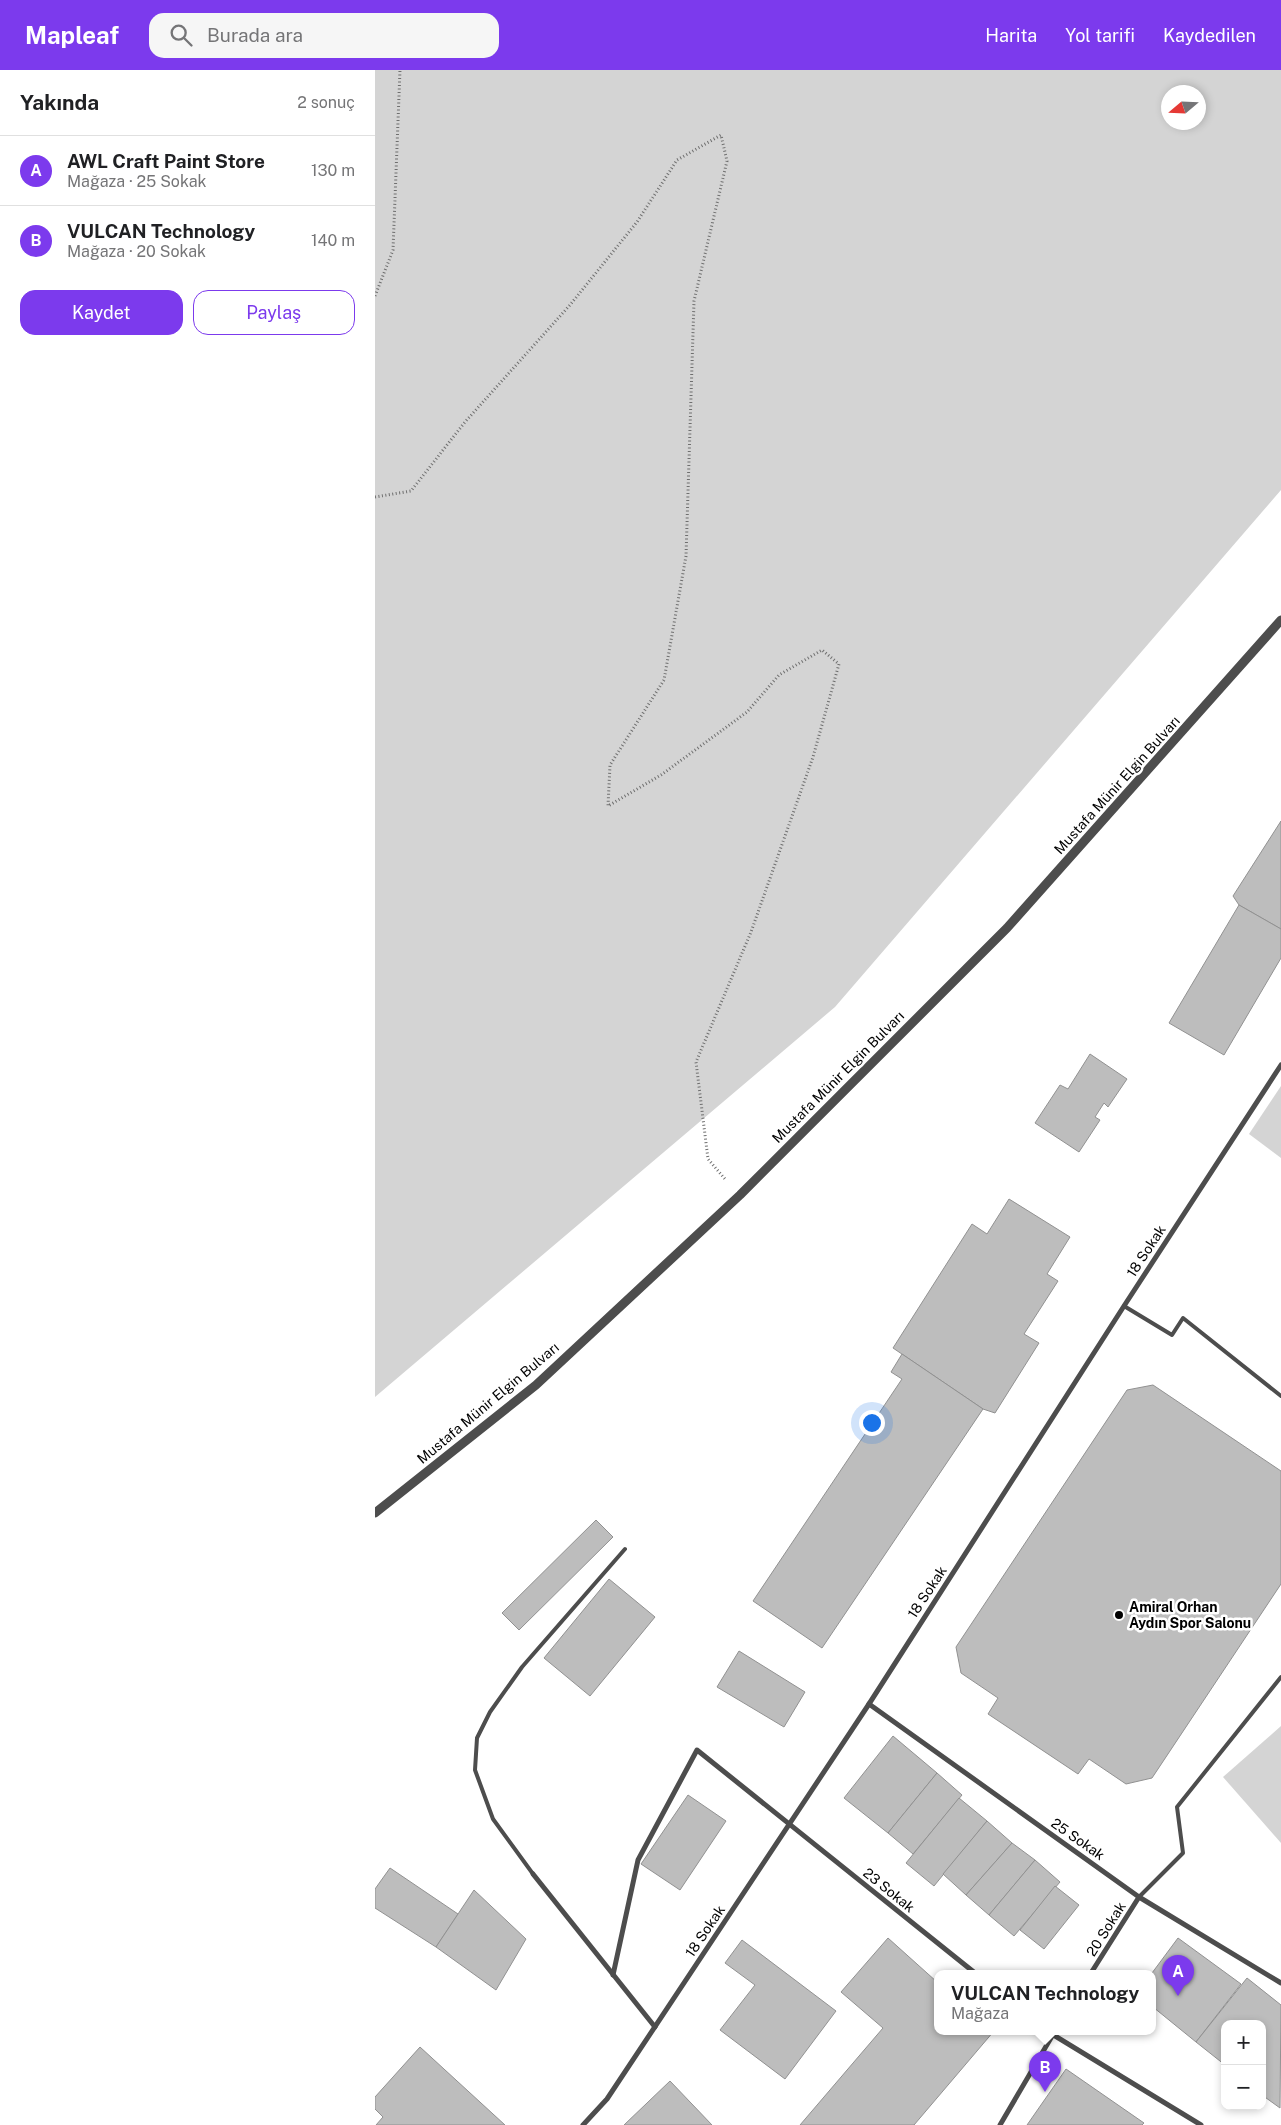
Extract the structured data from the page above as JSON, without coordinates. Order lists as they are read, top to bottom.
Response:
{
  "streets": {
    "street": [
      "Mustafa Münir Elgin Bulvarı",
      "18 Sokak",
      "25 Sokak",
      "23 Sokak",
      "20 Sokak"
    ]
  },
  "crossings": [
    ["18 Sokak", "25 Sokak"],
    ["18 Sokak", "23 Sokak"],
    ["25 Sokak", "20 Sokak"]
  ],
  "places": ["Amiral Orhan Aydın Spor Salonu"],
  "north": "left",
  "page": {
    "header": "Mapleaf",
    "search": "Burada ara",
    "nav": ["Harita", "Yol tarifi", "Kaydedilen"],
    "heading": ["Yakında", "2 sonuç"],
    "list": [
      {
        "mark": "A",
        "name": "AWL Craft Paint Store",
        "note": "Mağaza · 25 Sokak",
        "value": "130 m"
      },
      {
        "mark": "B",
        "name": "VULCAN Technology",
        "note": "Mağaza · 20 Sokak",
        "value": "140 m"
      }
    ],
    "buttons": ["Kaydet", "Paylaş"],
    "pins": ["A", "B"],
    "popup": ["VULCAN Technology", "Mağaza"],
    "map_buttons": ["+", "−"]
  }
}
